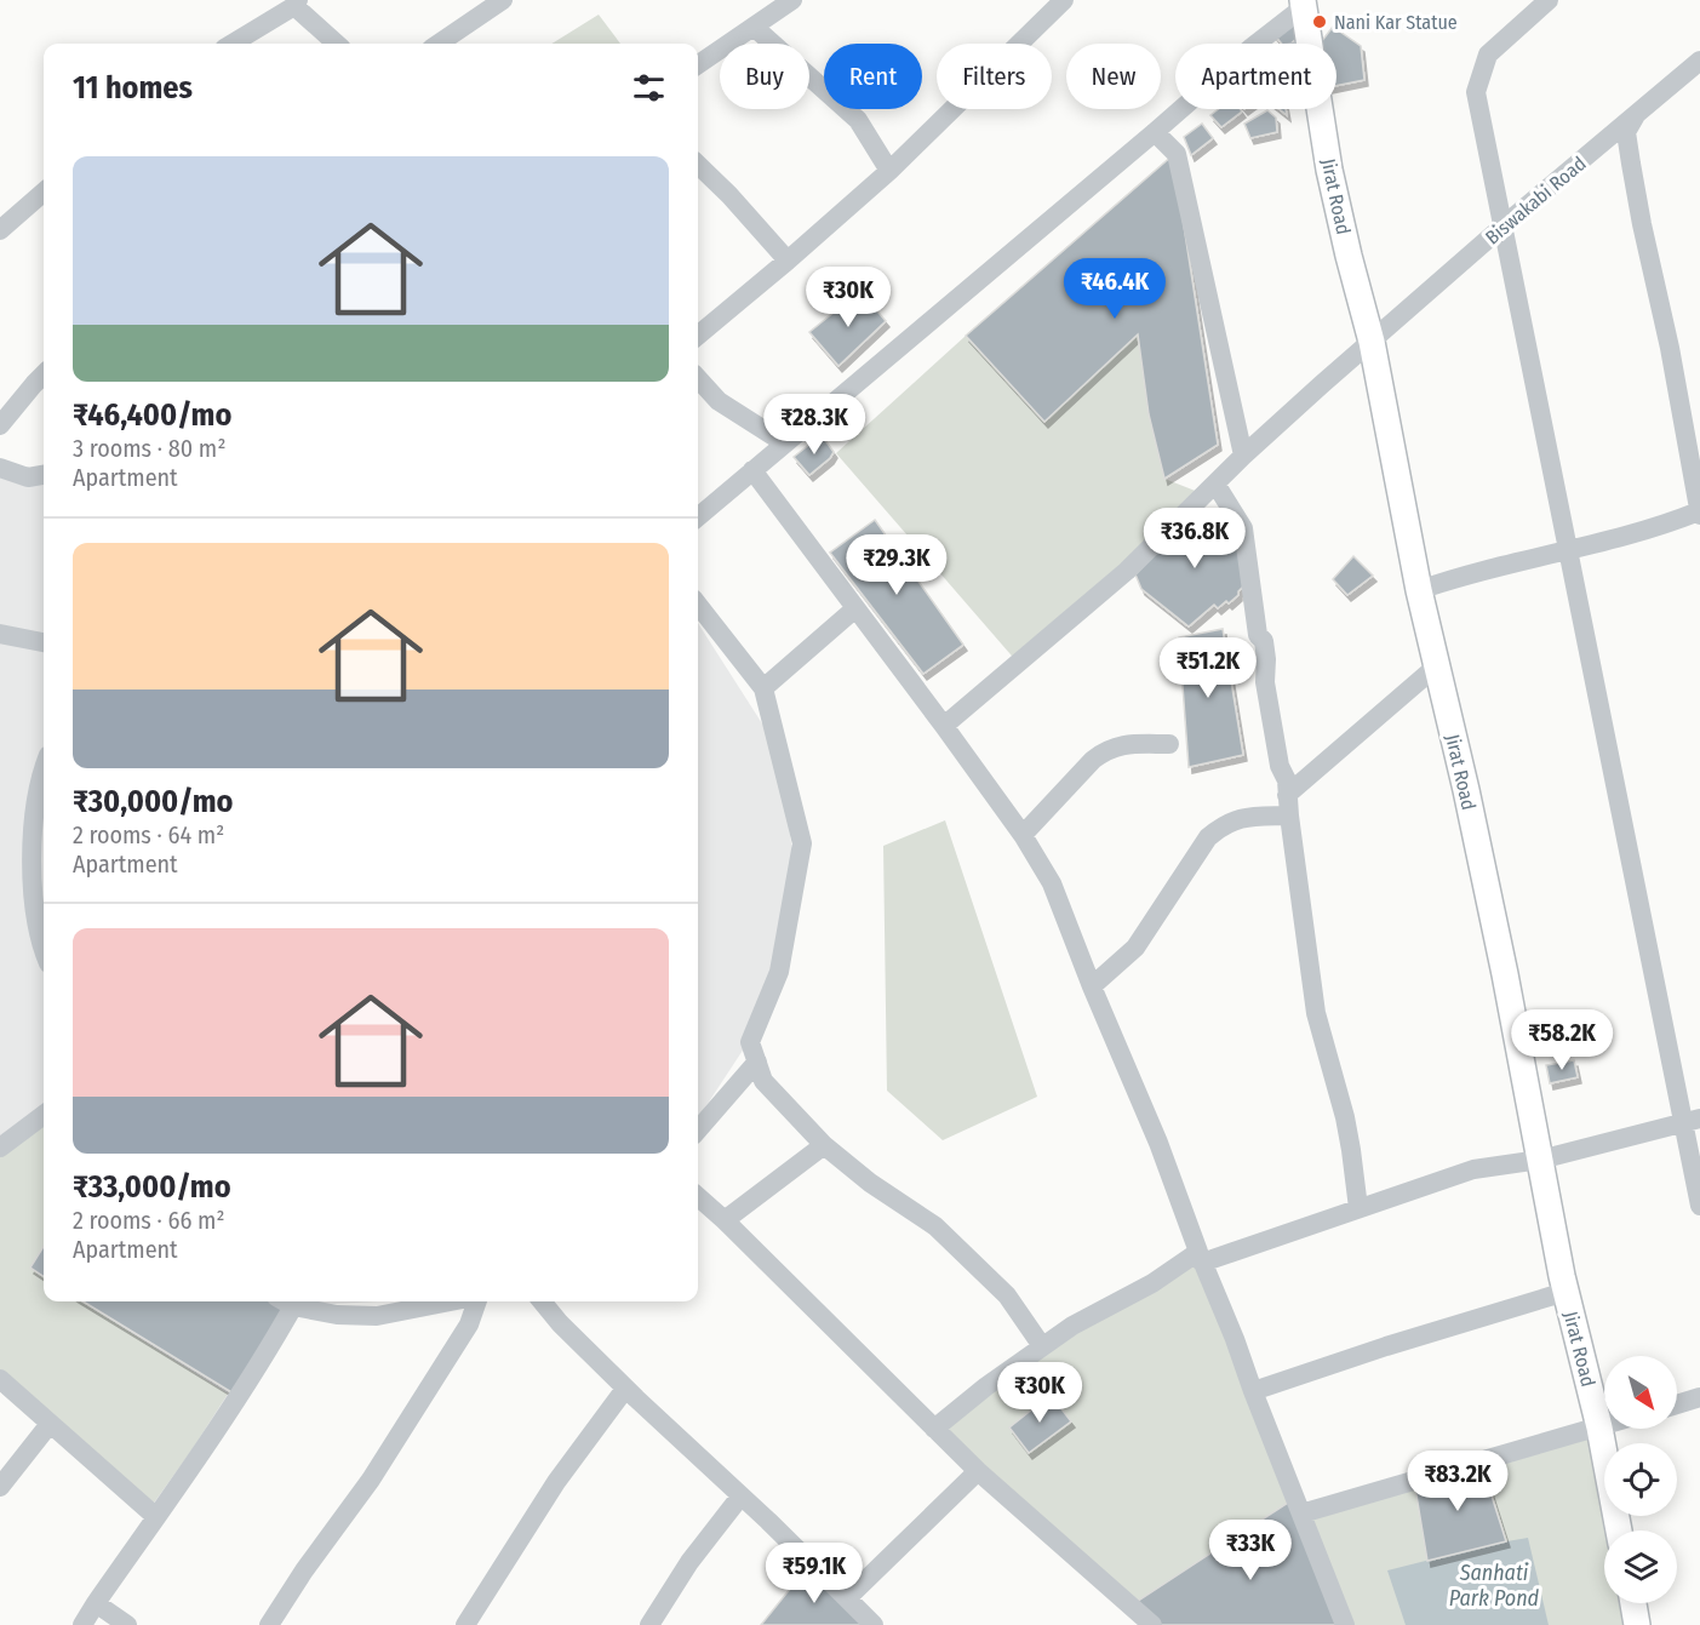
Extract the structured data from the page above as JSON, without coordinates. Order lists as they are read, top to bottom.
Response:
{
  "streets": {
    "main road": ["Jirat Road"],
    "street": ["Biswakabi Road"]
  },
  "crossings": [
    ["Jirat Road", "Biswakabi Road"]
  ],
  "water": ["Sanhati Park Pond"],
  "places": ["Nani Kar Statue"],
  "north": "bottom right",
  "page": {
    "chip": [
      "Buy",
      "Rent",
      "Filters",
      "New",
      "Apartment"
    ],
    "heading": "11 homes",
    "list": [
      {
        "name": "₹46,400/mo",
        "note": "3 rooms · 80 m² · Apartment"
      },
      {
        "name": "₹30,000/mo",
        "note": "2 rooms · 64 m² · Apartment"
      },
      {
        "name": "₹33,000/mo",
        "note": "2 rooms · 66 m² · Apartment"
      }
    ],
    "price": [
      "₹46.4K",
      "₹30K",
      "₹28.3K",
      "₹36.8K",
      "₹29.3K",
      "₹51.2K",
      "₹58.2K",
      "₹30K",
      "₹83.2K",
      "₹33K",
      "₹59.1K"
    ]
  }
}
